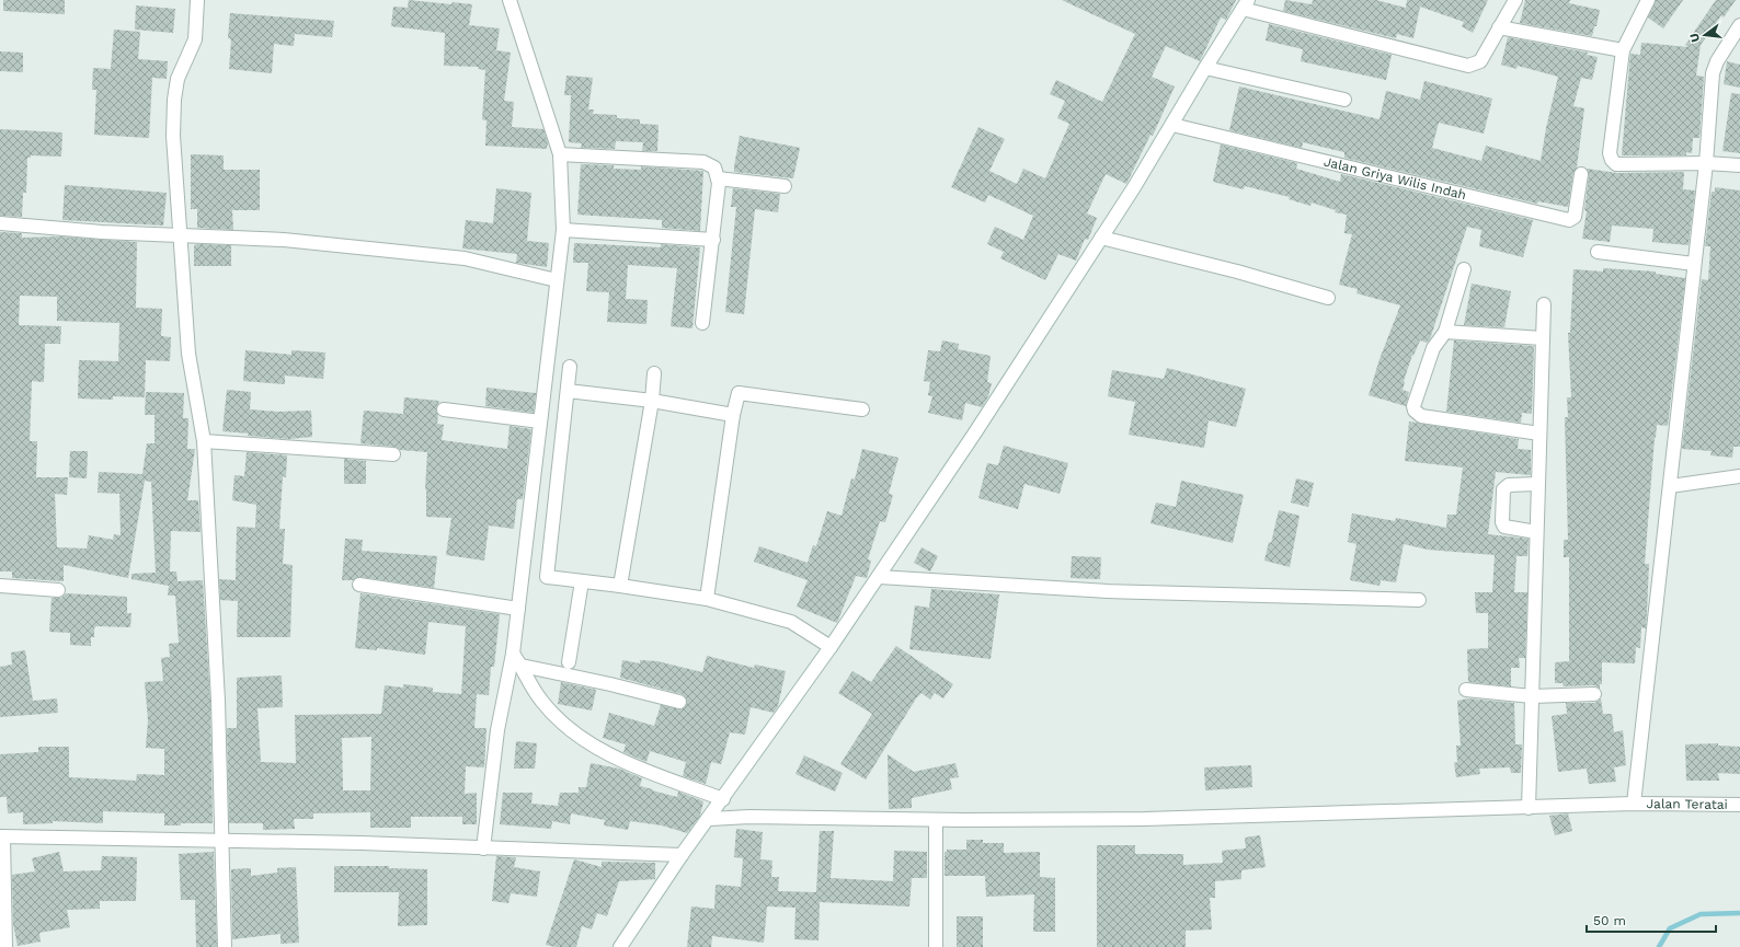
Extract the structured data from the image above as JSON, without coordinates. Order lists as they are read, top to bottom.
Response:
{
  "streets": {
    "street": ["Jalan Griya Wilis Indah", "Jalan Teratai"]
  },
  "scale_bar": "50 m",
  "north": "left"
}
